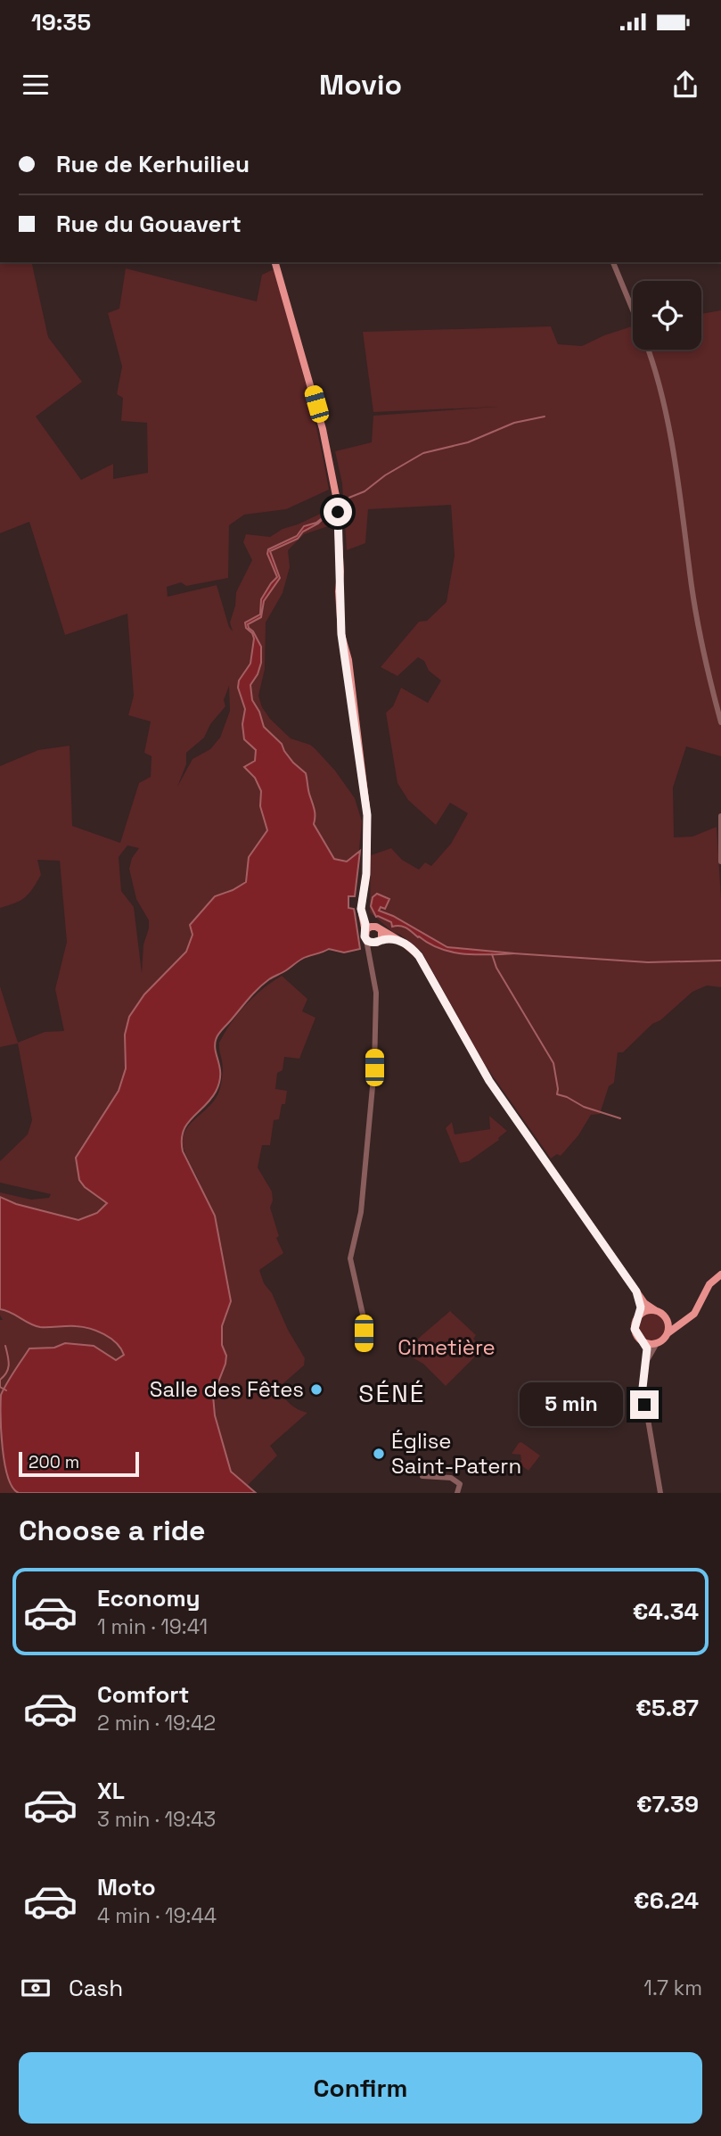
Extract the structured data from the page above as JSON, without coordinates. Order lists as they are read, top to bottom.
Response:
{
  "districts": ["SÉNÉ"],
  "parks": ["Cimetière"],
  "places": ["Salle des Fêtes", "Église Saint-Patern"],
  "scale_bar": "200 m",
  "page": {
    "status": "19:35",
    "header": "Movio",
    "banner": ["Rue de Kerhuilieu", "Rue du Gouavert"],
    "bubble": "5 min",
    "scale": "200 m",
    "heading": "Choose a ride",
    "list": [
      {
        "name": "Economy",
        "note": "1 min · 19:41",
        "value": "€4.34"
      },
      {
        "name": "Comfort",
        "note": "2 min · 19:42",
        "value": "€5.87"
      },
      {
        "name": "XL",
        "note": "3 min · 19:43",
        "value": "€7.39"
      },
      {
        "name": "Moto",
        "note": "4 min · 19:44",
        "value": "€6.24"
      }
    ],
    "pay": ["Cash", "1.7 km"],
    "buttons": "Confirm"
  }
}
